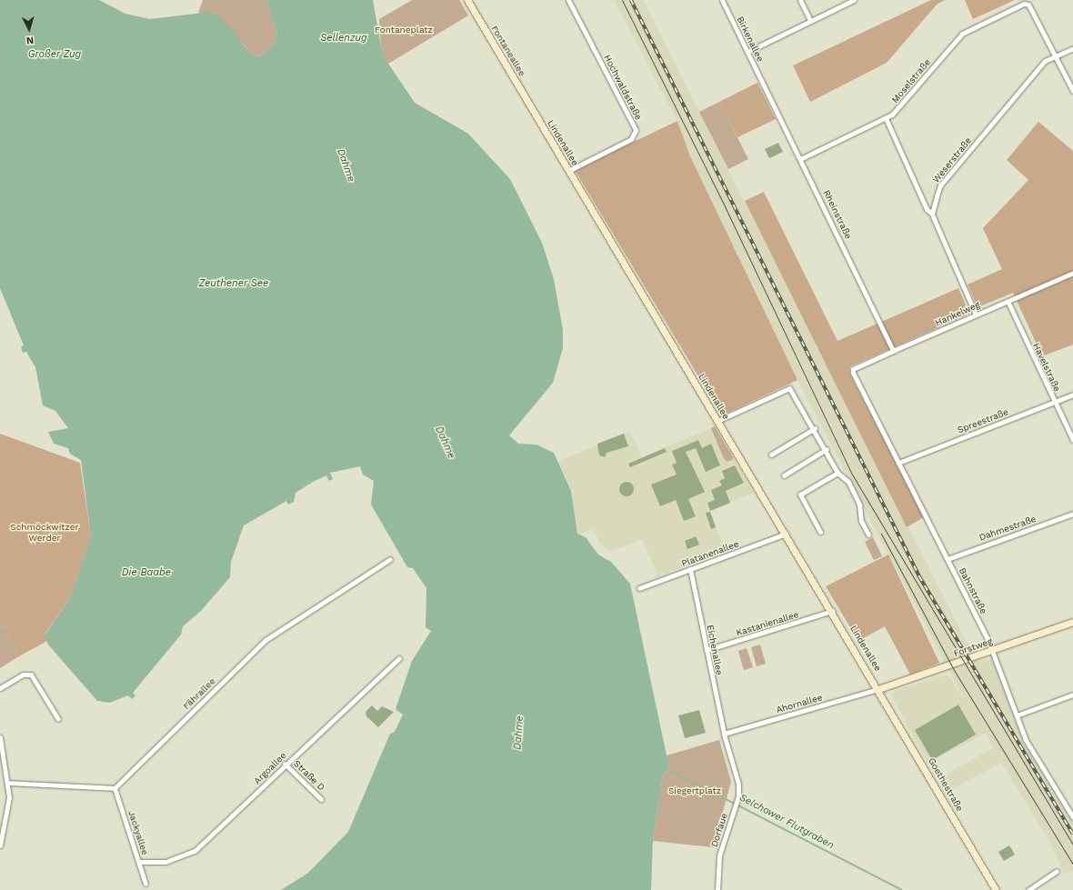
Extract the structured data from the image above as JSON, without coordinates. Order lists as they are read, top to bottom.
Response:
{
  "streets": {
    "main road": [
      "Fontaneallee",
      "Lindenallee",
      "Forstweg",
      "Goethestraße"
    ],
    "street": [
      "Birkenallee",
      "Moselstraße",
      "Hochwaldstraße",
      "Weserstraße",
      "Rheinstraße",
      "Hankelweg",
      "Havelstraße",
      "Spreestraße",
      "Dahmestraße",
      "Platanenallee",
      "Bahnstraße",
      "Kastanienallee",
      "Eichenallee",
      "Fährallee",
      "Ahornallee",
      "Argoallee",
      "Straße D",
      "Dorfaue",
      "Jackyallee"
    ]
  },
  "crossings": [
    ["Birkenallee", "Rheinstraße"],
    ["Fontaneallee", "Lindenallee"],
    ["Moselstraße", "Weserstraße"],
    ["Moselstraße", "Rheinstraße"],
    ["Hochwaldstraße", "Lindenallee"],
    ["Lindenallee", "Platanenallee"],
    ["Lindenallee", "Kastanienallee"],
    ["Lindenallee", "Forstweg"],
    ["Lindenallee", "Ahornallee"],
    ["Lindenallee", "Goethestraße"],
    ["Rheinstraße", "Hankelweg"],
    ["Hankelweg", "Havelstraße"],
    ["Hankelweg", "Bahnstraße"],
    ["Havelstraße", "Spreestraße"],
    ["Spreestraße", "Bahnstraße"],
    ["Dahmestraße", "Bahnstraße"],
    ["Platanenallee", "Eichenallee"],
    ["Bahnstraße", "Forstweg"],
    ["Kastanienallee", "Eichenallee"],
    ["Forstweg", "Ahornallee"],
    ["Forstweg", "Goethestraße"],
    ["Eichenallee", "Ahornallee"],
    ["Eichenallee", "Dorfaue"],
    ["Fährallee", "Jackyallee"],
    ["Ahornallee", "Goethestraße"],
    ["Ahornallee", "Dorfaue"],
    ["Argoallee", "Straße D"],
    ["Argoallee", "Jackyallee"]
  ],
  "water": [
    "Sellenzug",
    "Großer Zug",
    "Dahme",
    "Zeuthener See",
    "Die Baabe",
    "Selchower Flutgraben"
  ],
  "parks": ["Fontaneplatz", "Schmöckwitzer Werder", "Siegertplatz"],
  "north": "bottom"
}
